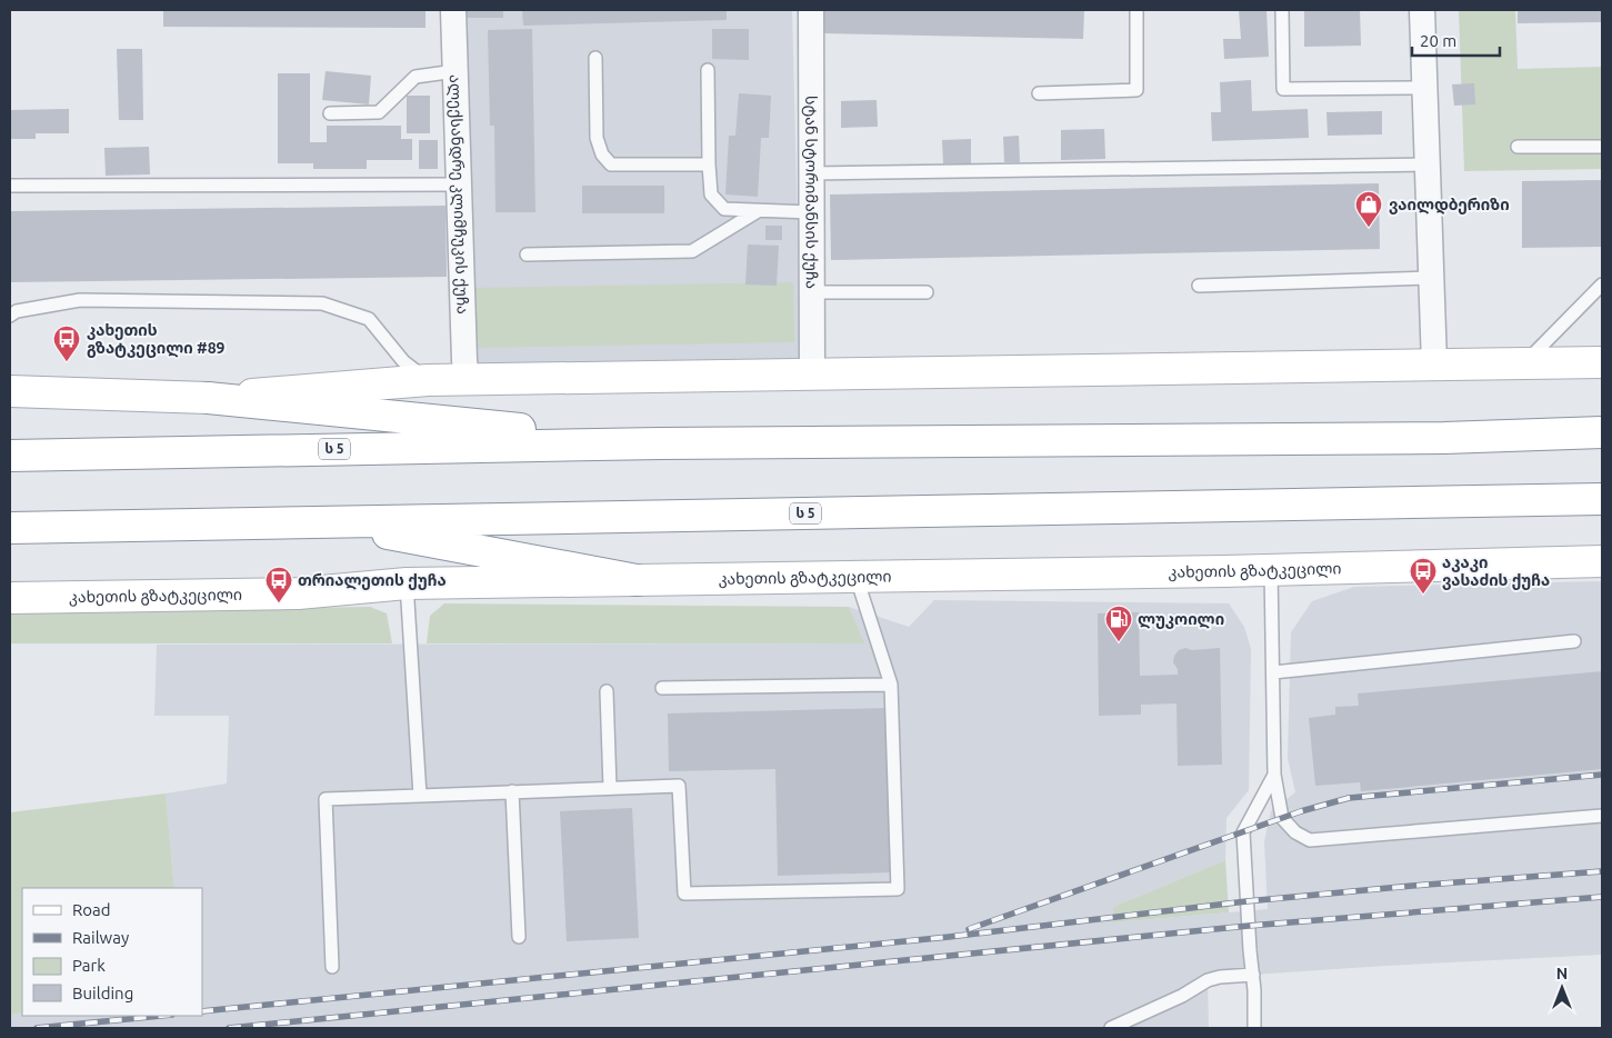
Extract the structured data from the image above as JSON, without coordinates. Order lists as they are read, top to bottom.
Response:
{
  "streets": {
    "main road": ["ს 5", "კახეთის გზატკეცილი"],
    "street": ["სტან სტორიმანსის ქუჩა", "ალექსანდრე კლიმჩუკის ქუჩა"]
  },
  "places": {
    "shop": ["ვაილდბერიზი"],
    "bus stop": ["კახეთის გზატკეცილი #89", "აკაკი ვასაძის ქუჩა", "თრიალეთის ქუჩა"],
    "fuel station": ["ლუკოილი"]
  },
  "legend": [
    "Road",
    "Railway",
    "Park",
    "Building"
  ],
  "scale_bar": "20 m",
  "north": "top"
}
